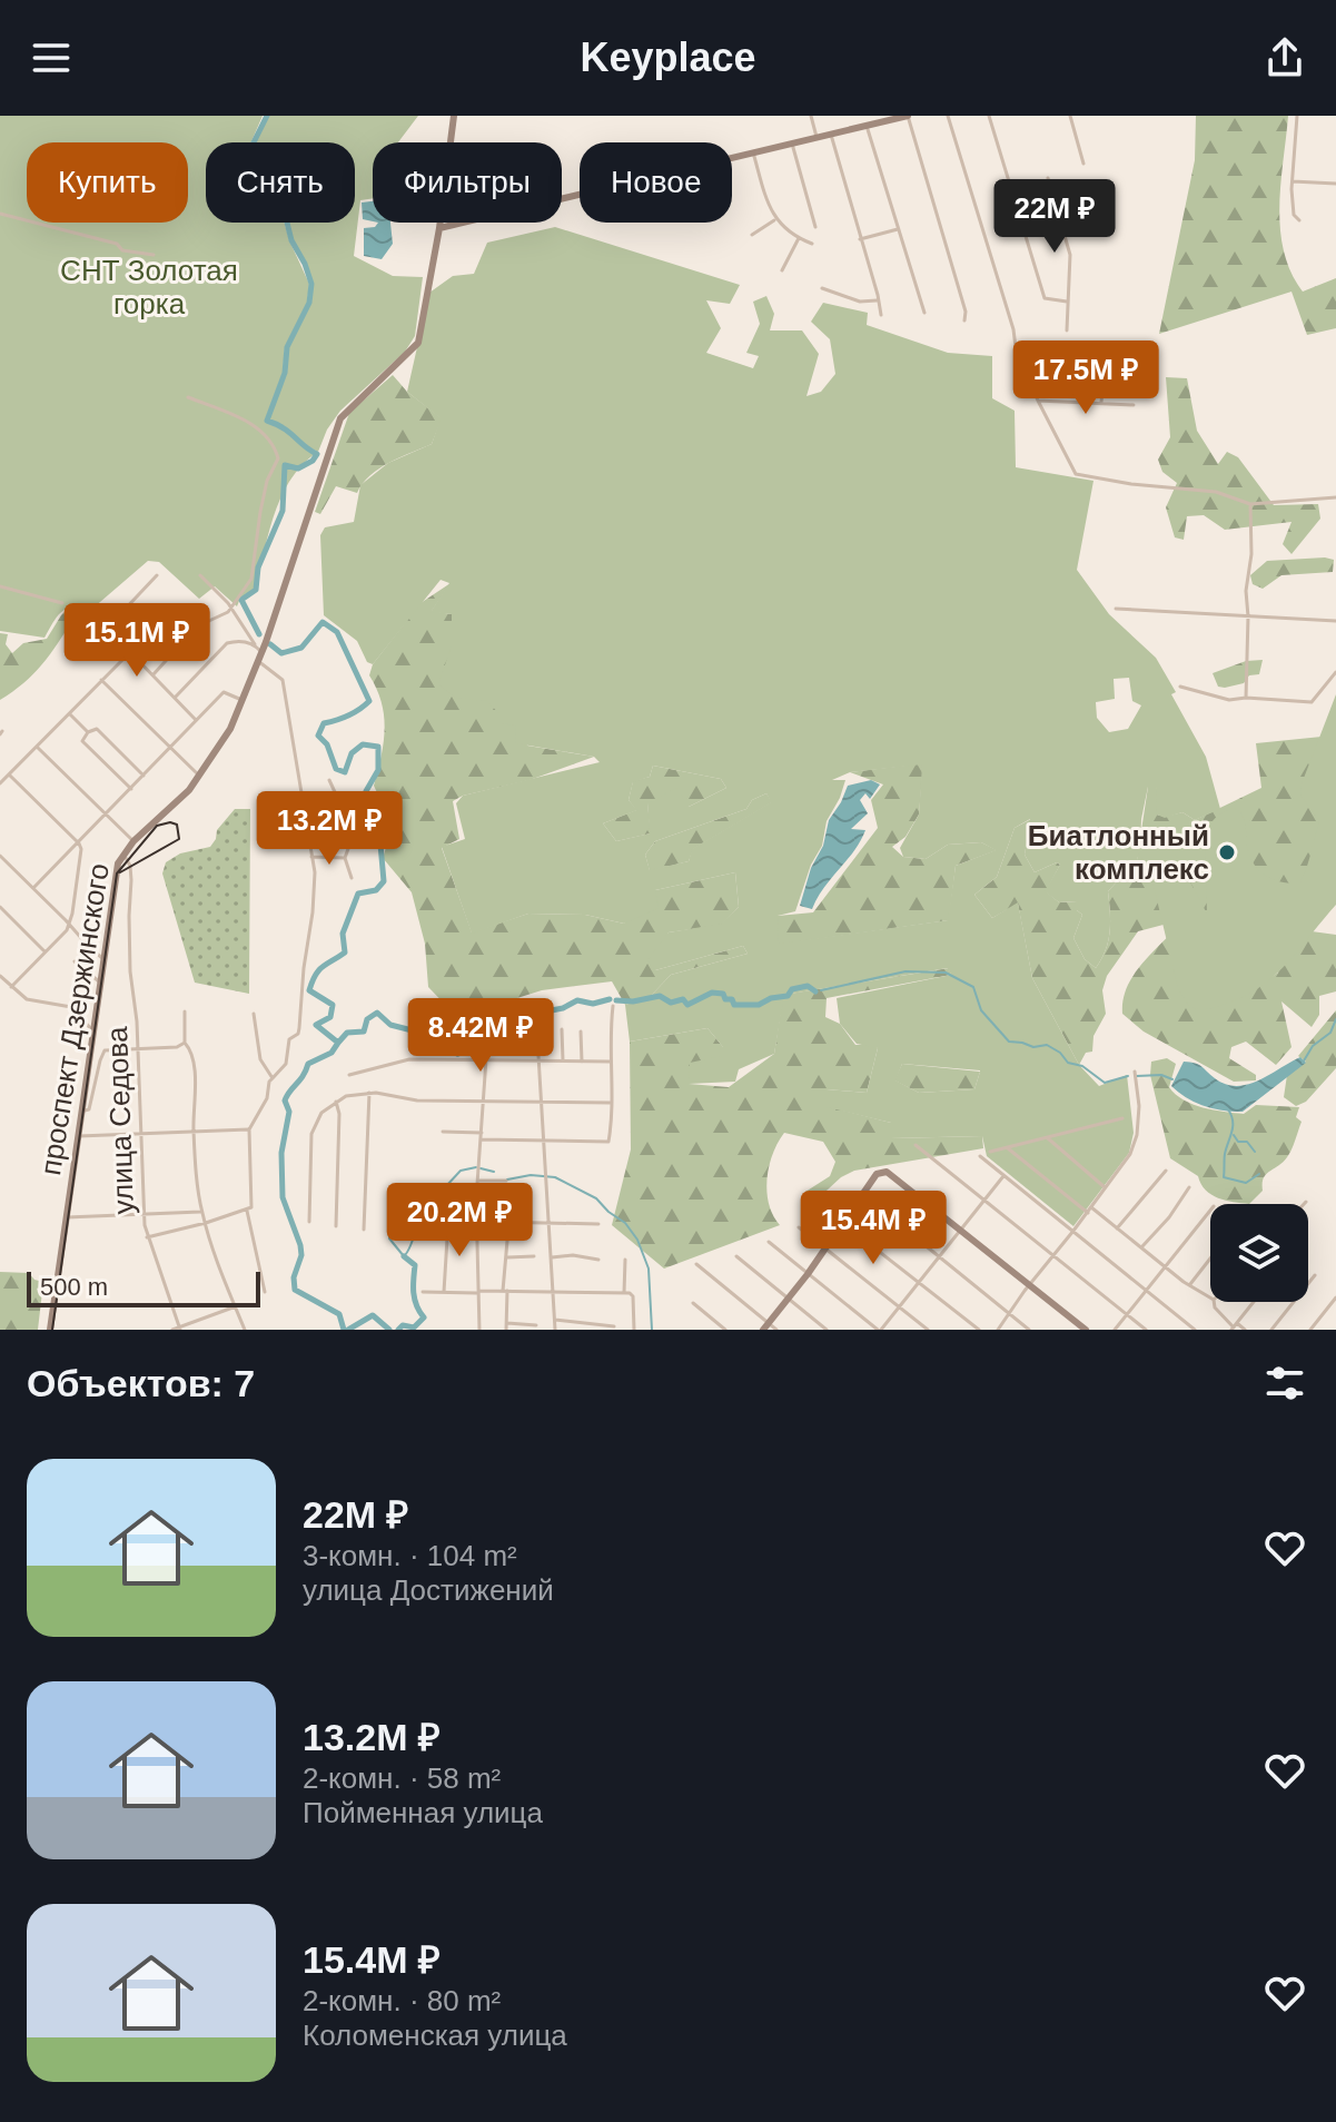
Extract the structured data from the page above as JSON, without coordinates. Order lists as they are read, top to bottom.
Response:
{
  "streets": {
    "street": ["проспект Дзержинского", "улица Седова"]
  },
  "crossings": [
    ["проспект Дзержинского", "улица Седова"]
  ],
  "parks": ["СНТ Золотая горка"],
  "places": ["Биатлонный комплекс"],
  "scale_bar": "500 m",
  "page": {
    "header": "Keyplace",
    "chip": [
      "Купить",
      "Снять",
      "Фильтры",
      "Новое"
    ],
    "price": [
      "22M ₽",
      "17.5M ₽",
      "15.1M ₽",
      "13.2M ₽",
      "8.42M ₽",
      "20.2M ₽",
      "15.4M ₽"
    ],
    "scale": "500 m",
    "heading": "Объектов: 7",
    "list": [
      {
        "name": "22M ₽",
        "note": "3-комн. · 104 m² · улица Достижений"
      },
      {
        "name": "13.2M ₽",
        "note": "2-комн. · 58 m² · Пойменная улица"
      },
      {
        "name": "15.4M ₽",
        "note": "2-комн. · 80 m² · Коломенская улица"
      }
    ]
  }
}
